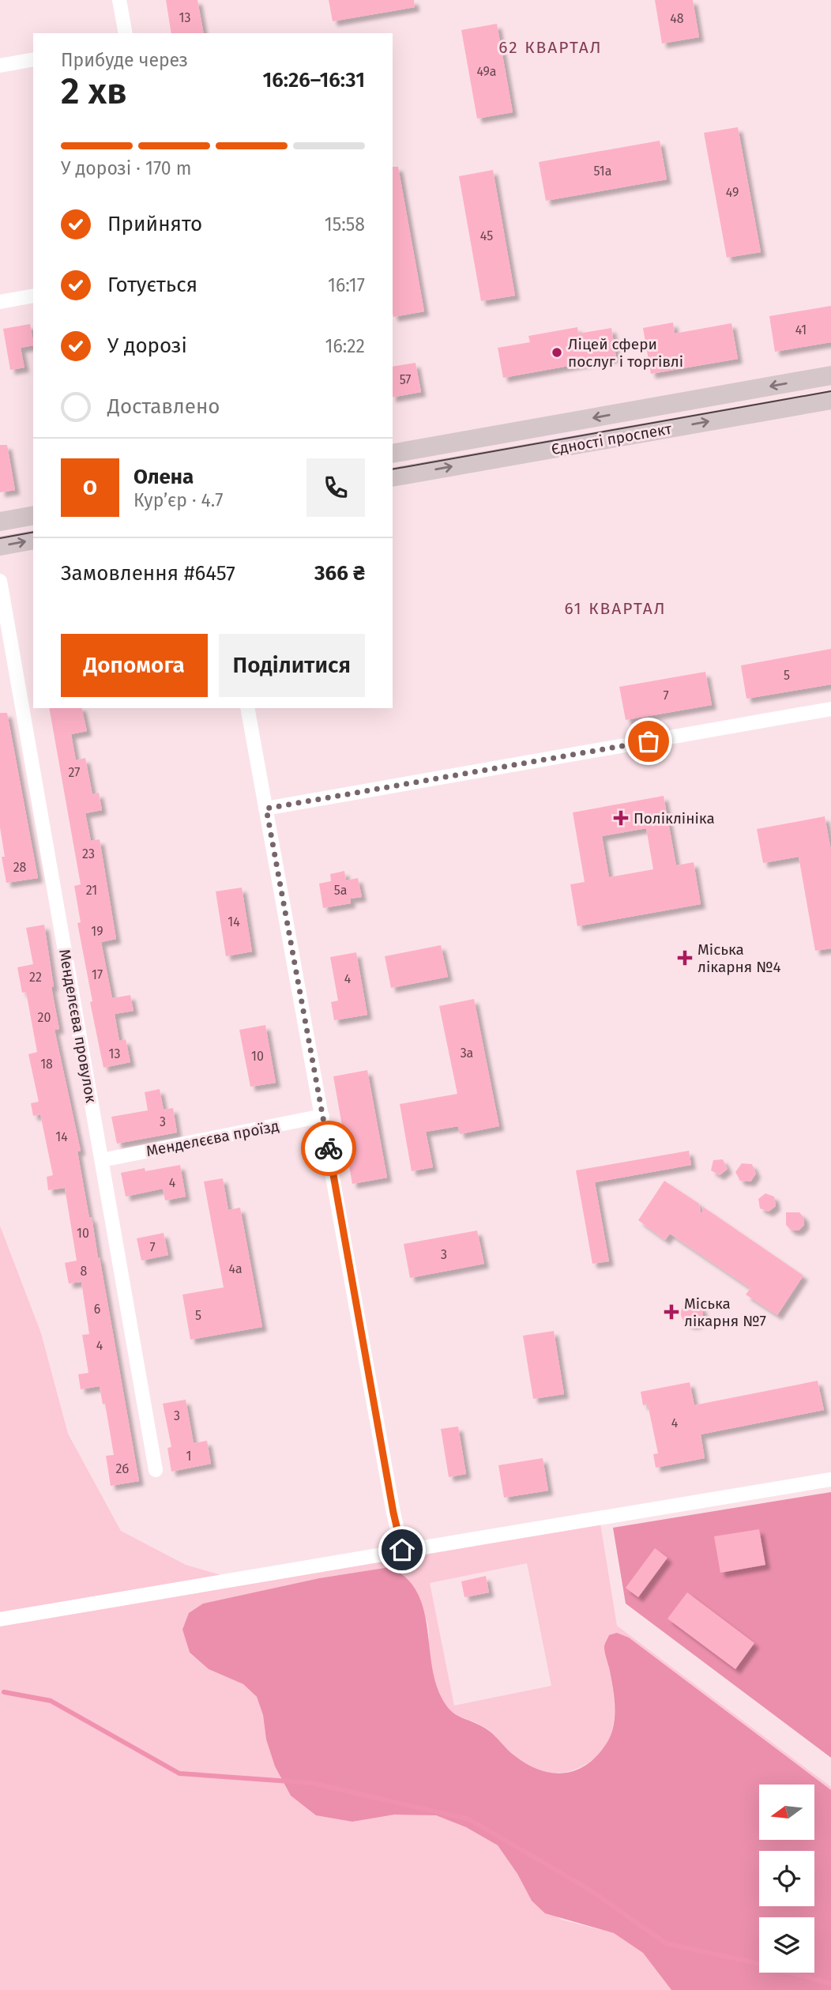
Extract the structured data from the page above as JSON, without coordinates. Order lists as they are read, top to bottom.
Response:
{
  "streets": {
    "main road": ["Єдності проспект"],
    "street": ["Менделєєва провулок", "Менделєєва проїзд"]
  },
  "crossings": [
    ["Менделєєва провулок", "Менделєєва проїзд"]
  ],
  "districts": ["62 КВАРТАЛ", "61 КВАРТАЛ"],
  "places": {
    "other": ["Ліцей сфери послуг і торгівлі"],
    "health": ["Поліклініка", "Міська лікарня №4", "Міська лікарня №7"]
  },
  "house_numbers": [
    "13",
    "48",
    "49а",
    "51а",
    "49",
    "45",
    "41",
    "57",
    "5",
    "7",
    "27",
    "23",
    "28",
    "21",
    "5а",
    "14",
    "19",
    "17",
    "22",
    "4",
    "20",
    "3а",
    "13",
    "10",
    "18",
    "3",
    "14",
    "4",
    "10",
    "7",
    "3",
    "4а",
    "8",
    "6",
    "5",
    "4",
    "3",
    "4",
    "1",
    "2б"
  ],
  "north": "left",
  "page": {
    "heading": ["2 хв", "Прибуде через", "16:26–16:31"],
    "panel": [
      "Олена",
      "Кур’єр · 4.7",
      "Замовлення #6457",
      "366 ₴"
    ],
    "bar": "У дорозі · 170 m",
    "list": [
      ["Прийнято", "15:58"],
      ["Готується", "16:17"],
      ["У дорозі", "16:22"],
      "Доставлено"
    ],
    "round": "О",
    "buttons": ["Допомога", "Поділитися"]
  }
}
